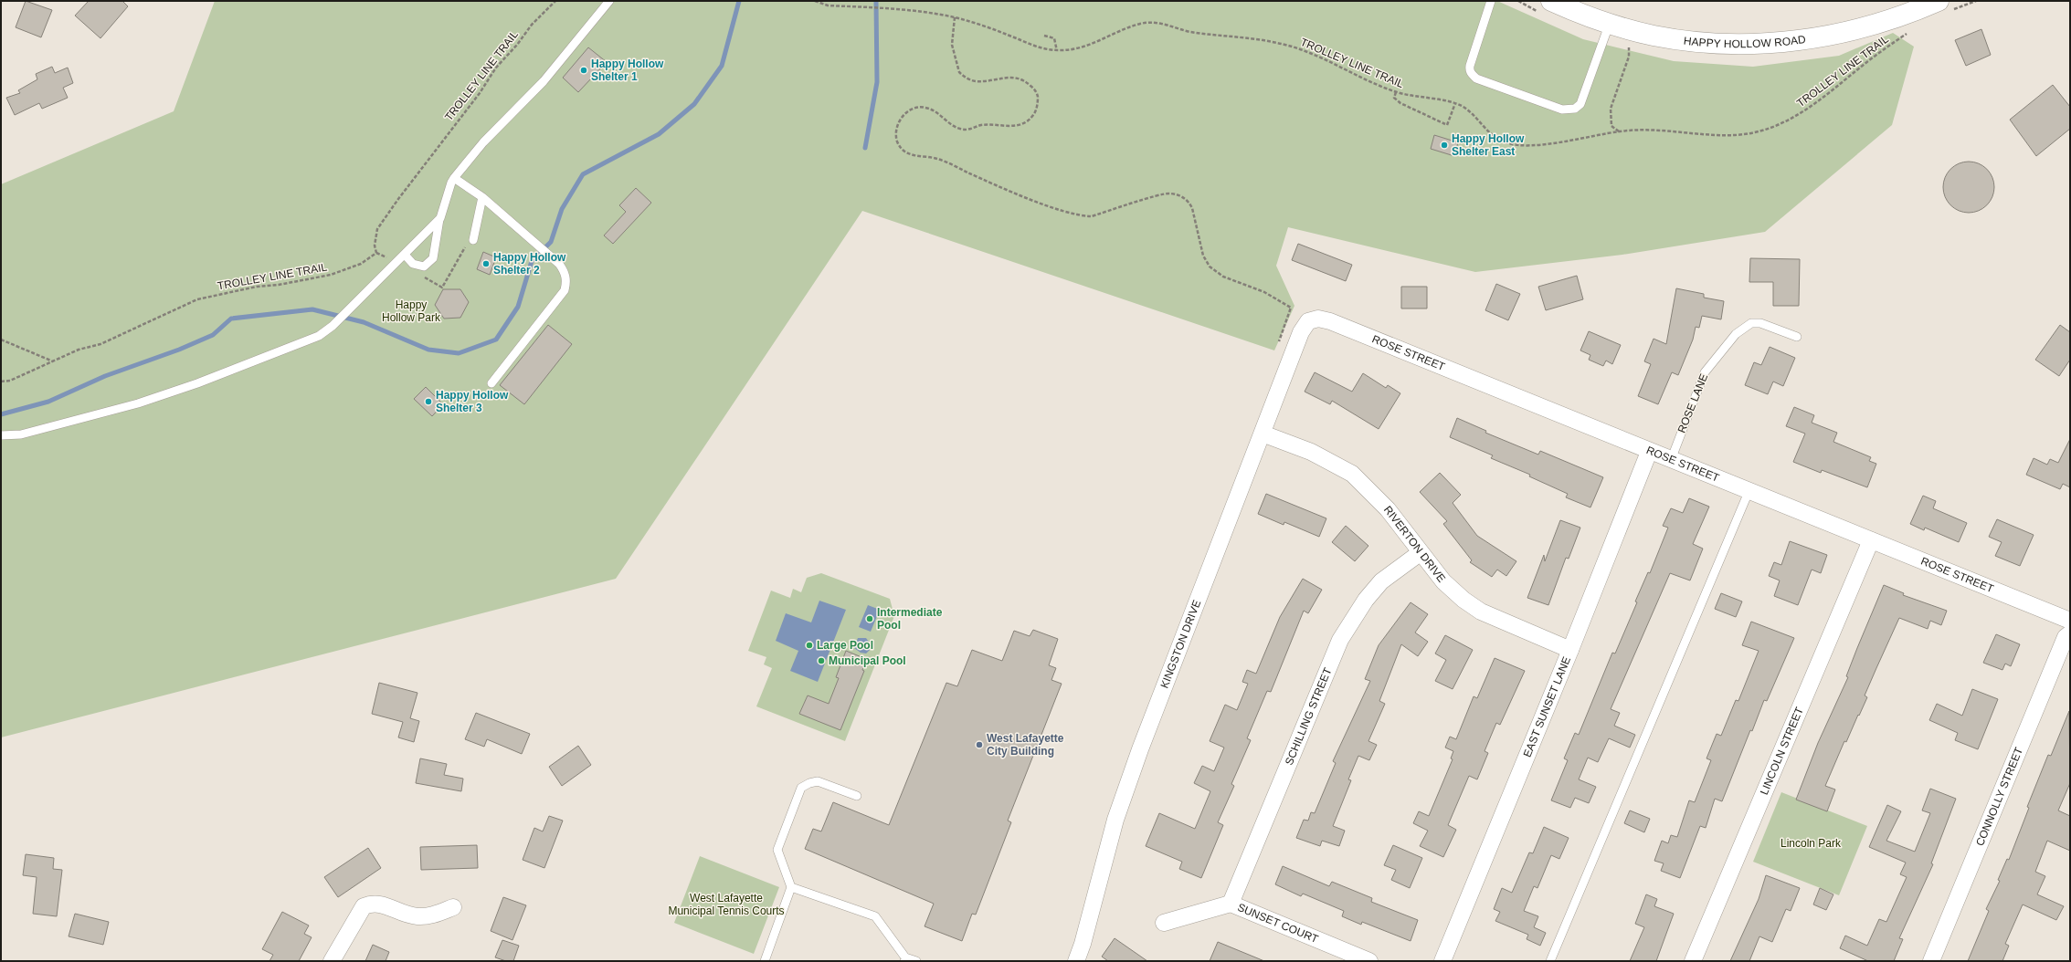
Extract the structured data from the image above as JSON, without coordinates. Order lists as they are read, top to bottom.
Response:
{
  "streets": {
    "main road": ["HAPPY HOLLOW ROAD"],
    "street": [
      "ROSE STREET",
      "RIVERTON DRIVE",
      "KINGSTON DRIVE",
      "EAST SUNSET LANE",
      "SCHILLING STREET",
      "LINCOLN STREET",
      "CONNOLLY STREET",
      "SUNSET COURT"
    ],
    "lane": ["ROSE LANE"],
    "path": ["TROLLEY LINE TRAIL"]
  },
  "crossings": [
    ["ROSE STREET", "ROSE LANE"],
    ["ROSE STREET", "KINGSTON DRIVE"],
    ["ROSE STREET", "EAST SUNSET LANE"],
    ["ROSE STREET", "LINCOLN STREET"],
    ["RIVERTON DRIVE", "KINGSTON DRIVE"],
    ["RIVERTON DRIVE", "EAST SUNSET LANE"],
    ["RIVERTON DRIVE", "SCHILLING STREET"],
    ["SCHILLING STREET", "SUNSET COURT"]
  ],
  "parks": ["Happy Hollow Park", "Lincoln Park", "West Lafayette Municipal Tennis Courts"],
  "places": [
    "Happy Hollow Shelter 1",
    "Happy Hollow Shelter East",
    "Happy Hollow Shelter 2",
    "Happy Hollow Shelter 3",
    "Intermediate Pool",
    "Large Pool",
    "Municipal Pool",
    "West Lafayette City Building"
  ]
}
